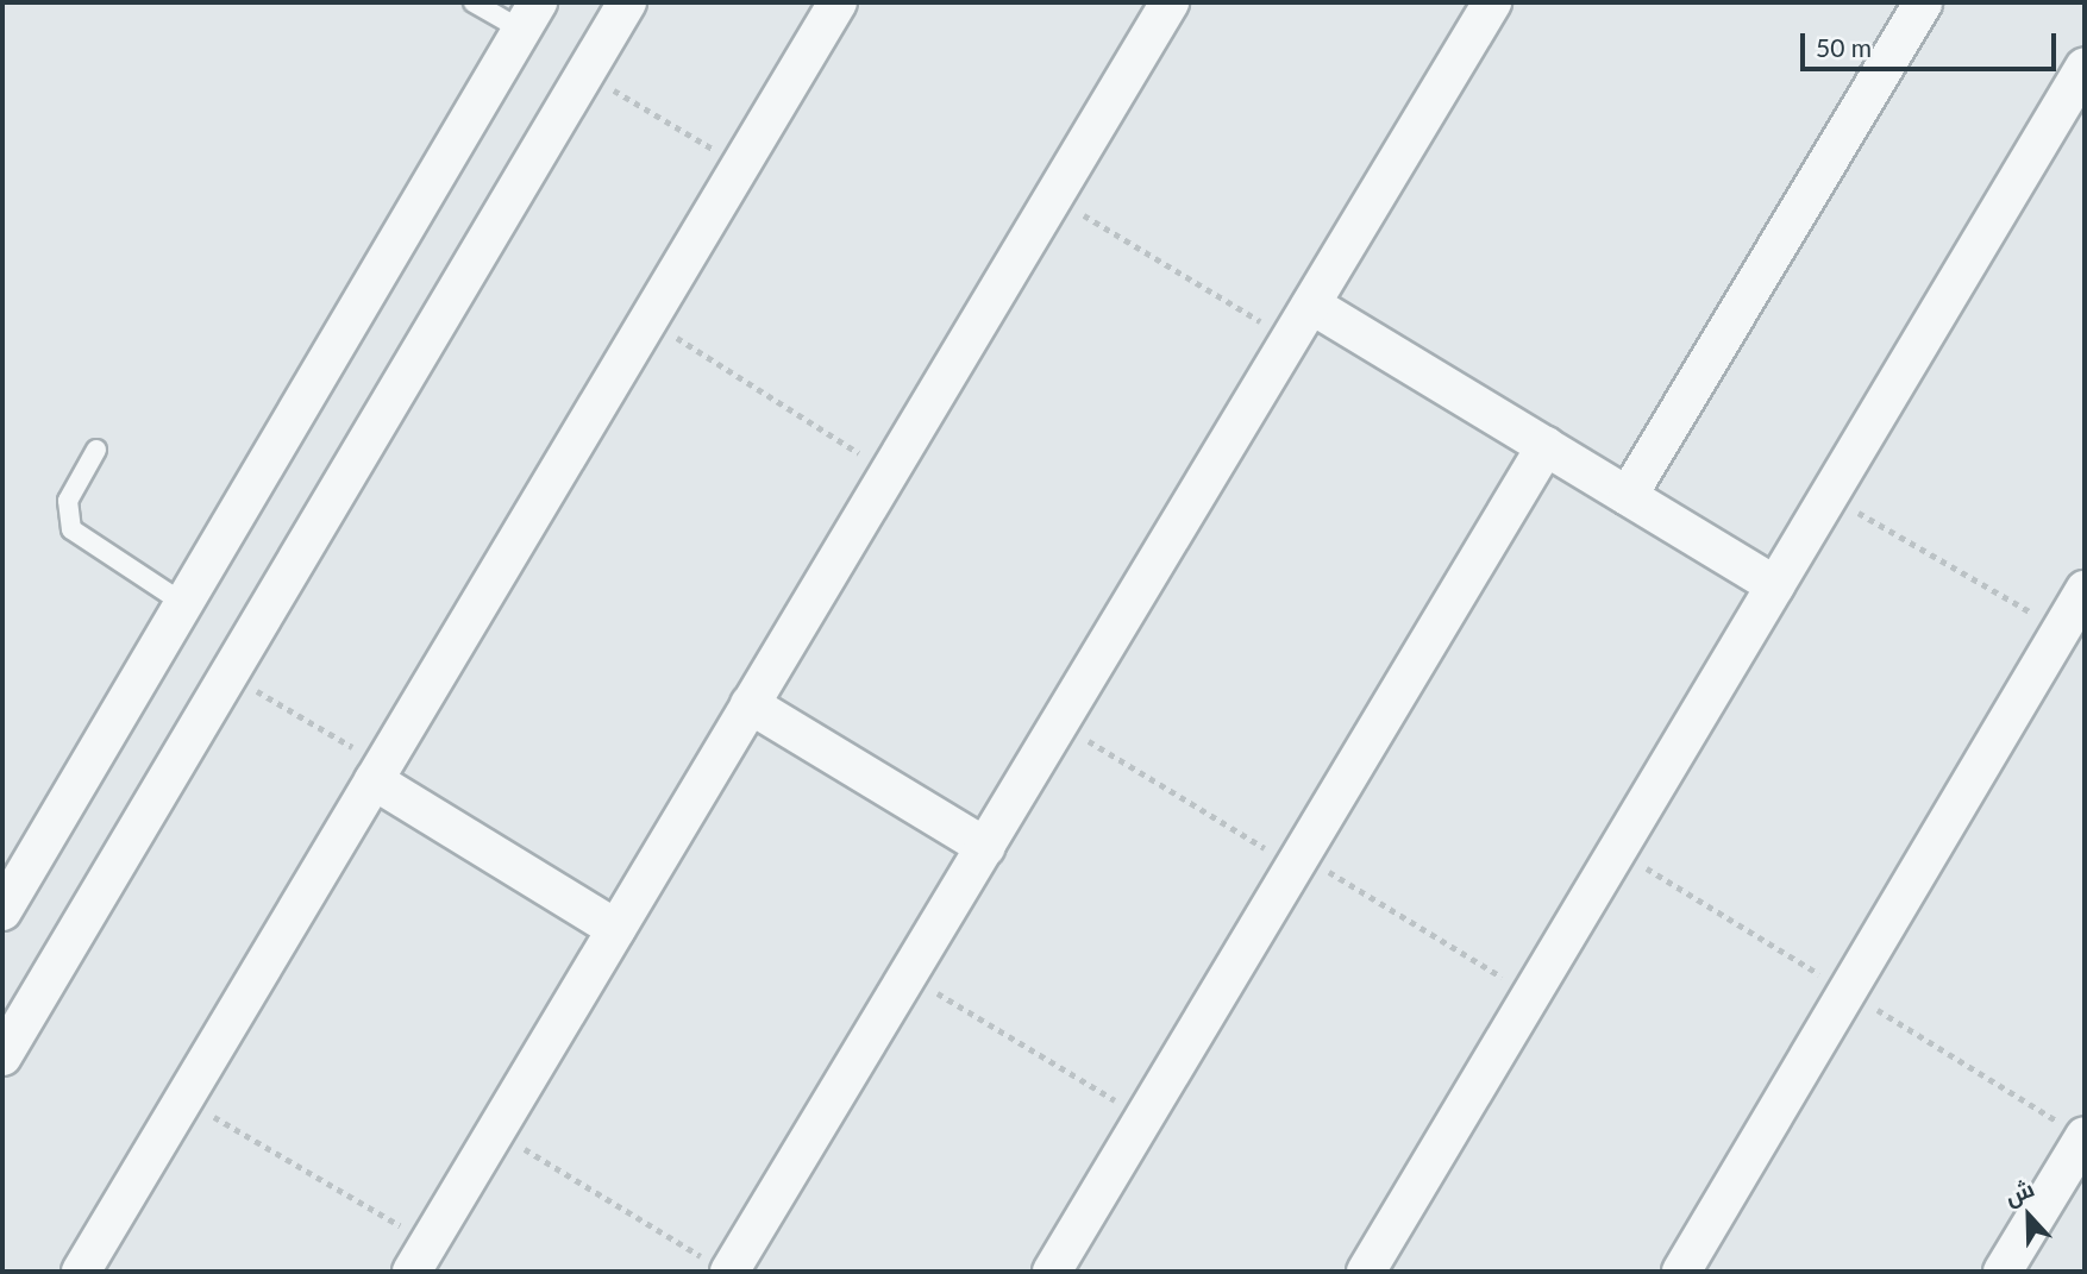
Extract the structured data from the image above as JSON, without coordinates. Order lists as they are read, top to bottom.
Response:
{
  "scale_bar": "50 m",
  "north": "top"
}
